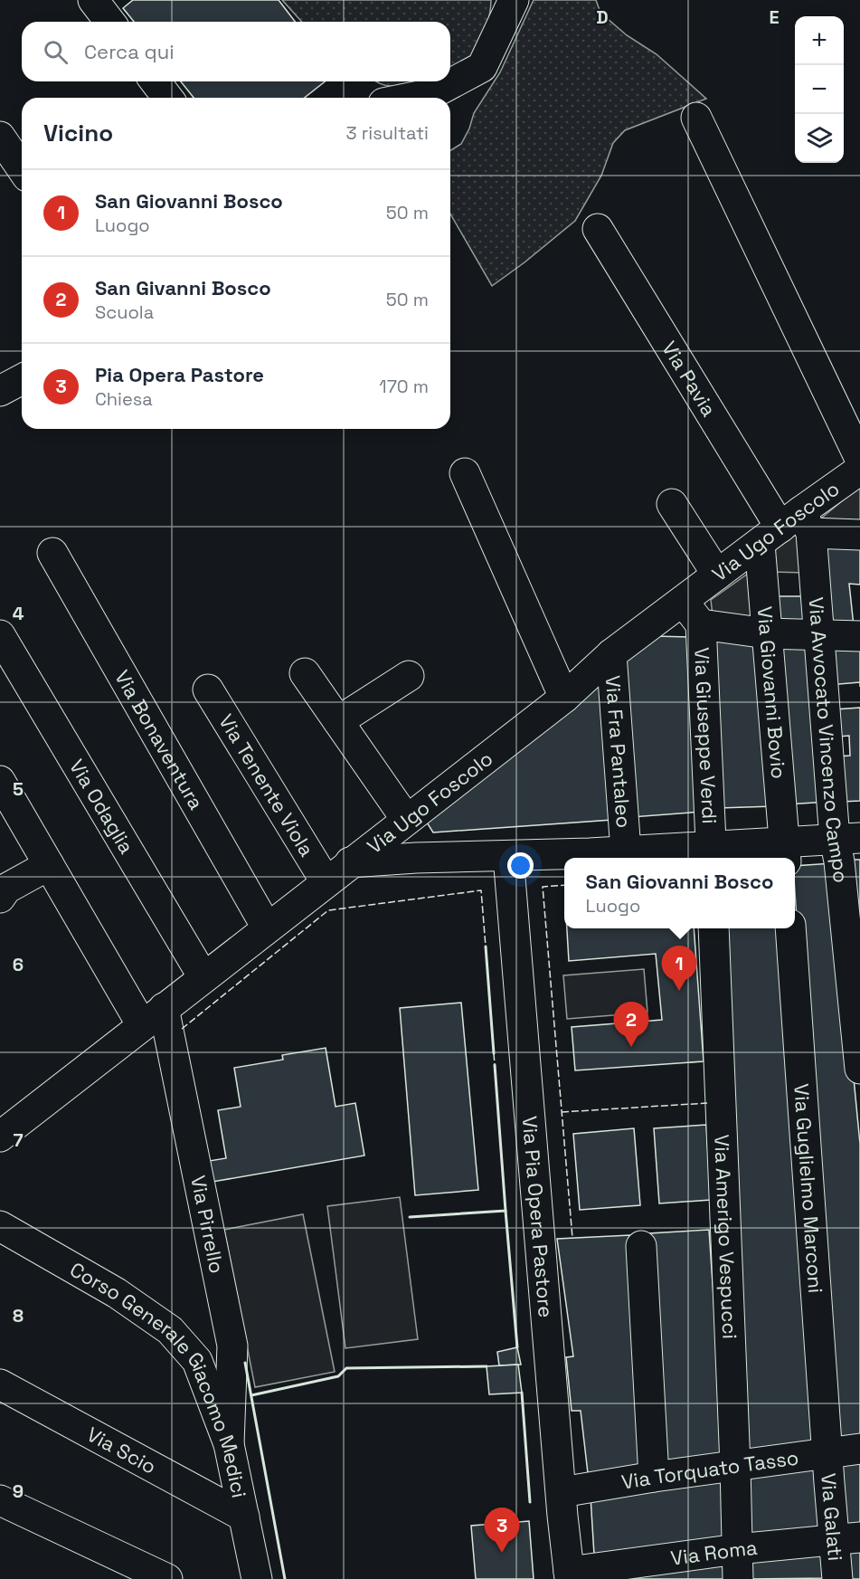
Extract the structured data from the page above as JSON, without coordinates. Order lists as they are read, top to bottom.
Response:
{
  "streets": {
    "street": [
      "Via Pavia",
      "Via Ugo Foscolo",
      "Via Giovanni Bovio",
      "Via Giuseppe Verdi",
      "Via Bonaventura",
      "Via Avvocato Vincenzo Campo",
      "Via Fra Pantaleo",
      "Via Tenente Viola",
      "Via Odaglia",
      "Via Guglielmo Marconi",
      "Via Pia Opera Pastore",
      "Via Pirrello",
      "Via Amerigo Vespucci",
      "Corso Generale Giacomo Medici",
      "Via Scio",
      "Via Torquato Tasso",
      "Via Galati",
      "Via Roma"
    ]
  },
  "crossings": [
    ["Via Pavia", "Via Ugo Foscolo"],
    ["Via Pavia", "Via Giovanni Bovio"],
    ["Via Pavia", "Via Avvocato Vincenzo Campo"],
    ["Via Ugo Foscolo", "Via Giovanni Bovio"],
    ["Via Ugo Foscolo", "Via Bonaventura"],
    ["Via Ugo Foscolo", "Via Avvocato Vincenzo Campo"],
    ["Via Ugo Foscolo", "Via Fra Pantaleo"],
    ["Via Ugo Foscolo", "Via Tenente Viola"],
    ["Via Ugo Foscolo", "Via Odaglia"],
    ["Via Ugo Foscolo", "Via Pirrello"],
    ["Via Giovanni Bovio", "Via Avvocato Vincenzo Campo"],
    ["Via Guglielmo Marconi", "Via Torquato Tasso"],
    ["Via Guglielmo Marconi", "Via Galati"],
    ["Via Pia Opera Pastore", "Via Torquato Tasso"],
    ["Via Pia Opera Pastore", "Via Roma"],
    ["Via Pirrello", "Corso Generale Giacomo Medici"],
    ["Via Amerigo Vespucci", "Via Torquato Tasso"],
    ["Via Amerigo Vespucci", "Via Roma"],
    ["Corso Generale Giacomo Medici", "Via Scio"],
    ["Via Torquato Tasso", "Via Galati"],
    ["Via Galati", "Via Roma"]
  ],
  "page": {
    "map_buttons": ["+", "−"],
    "search": "Cerca qui",
    "heading": ["Vicino", "3 risultati"],
    "list": [
      {
        "mark": "1",
        "name": "San Giovanni Bosco",
        "note": "Luogo",
        "value": "50 m"
      },
      {
        "mark": "2",
        "name": "San Givanni Bosco",
        "note": "Scuola",
        "value": "50 m"
      },
      {
        "mark": "3",
        "name": "Pia Opera Pastore",
        "note": "Chiesa",
        "value": "170 m"
      }
    ],
    "popup": ["San Giovanni Bosco", "Luogo"],
    "pins": ["1", "2", "3"]
  },
  "grid": {
    "columns": ["D", "E"],
    "rows": [
      "4",
      "5",
      "6",
      "7",
      "8",
      "9"
    ]
  }
}
